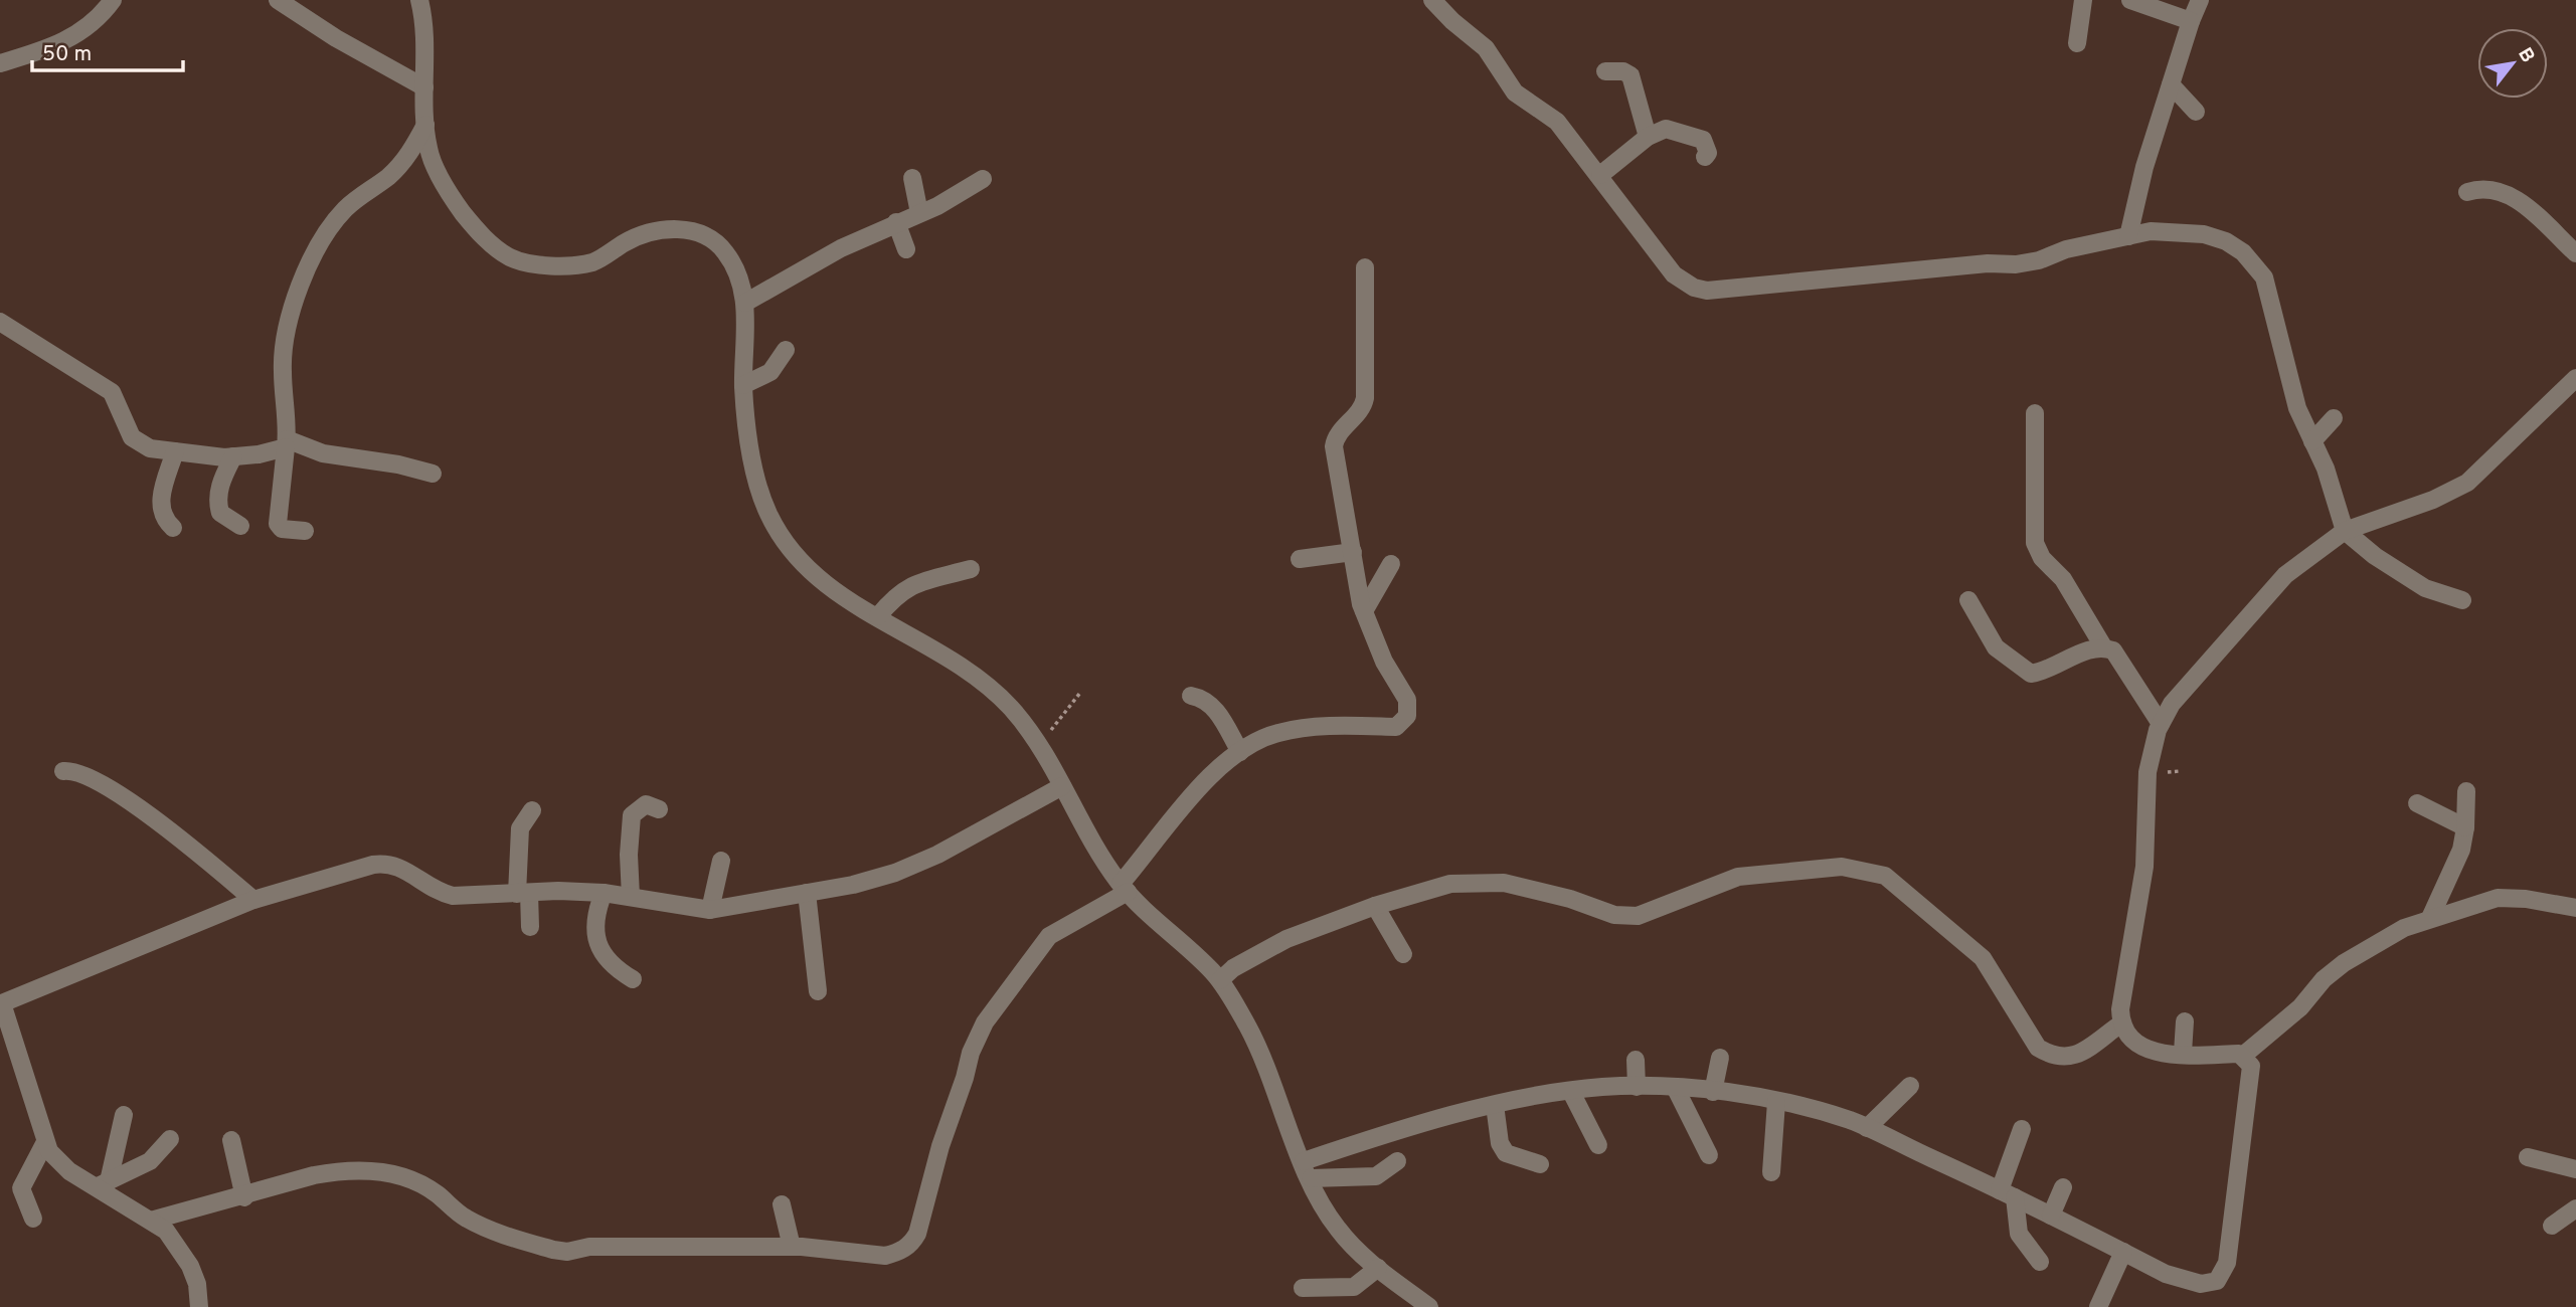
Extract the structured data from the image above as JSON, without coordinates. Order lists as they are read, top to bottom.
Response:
{
  "scale_bar": "50 m",
  "north": "top right"
}
